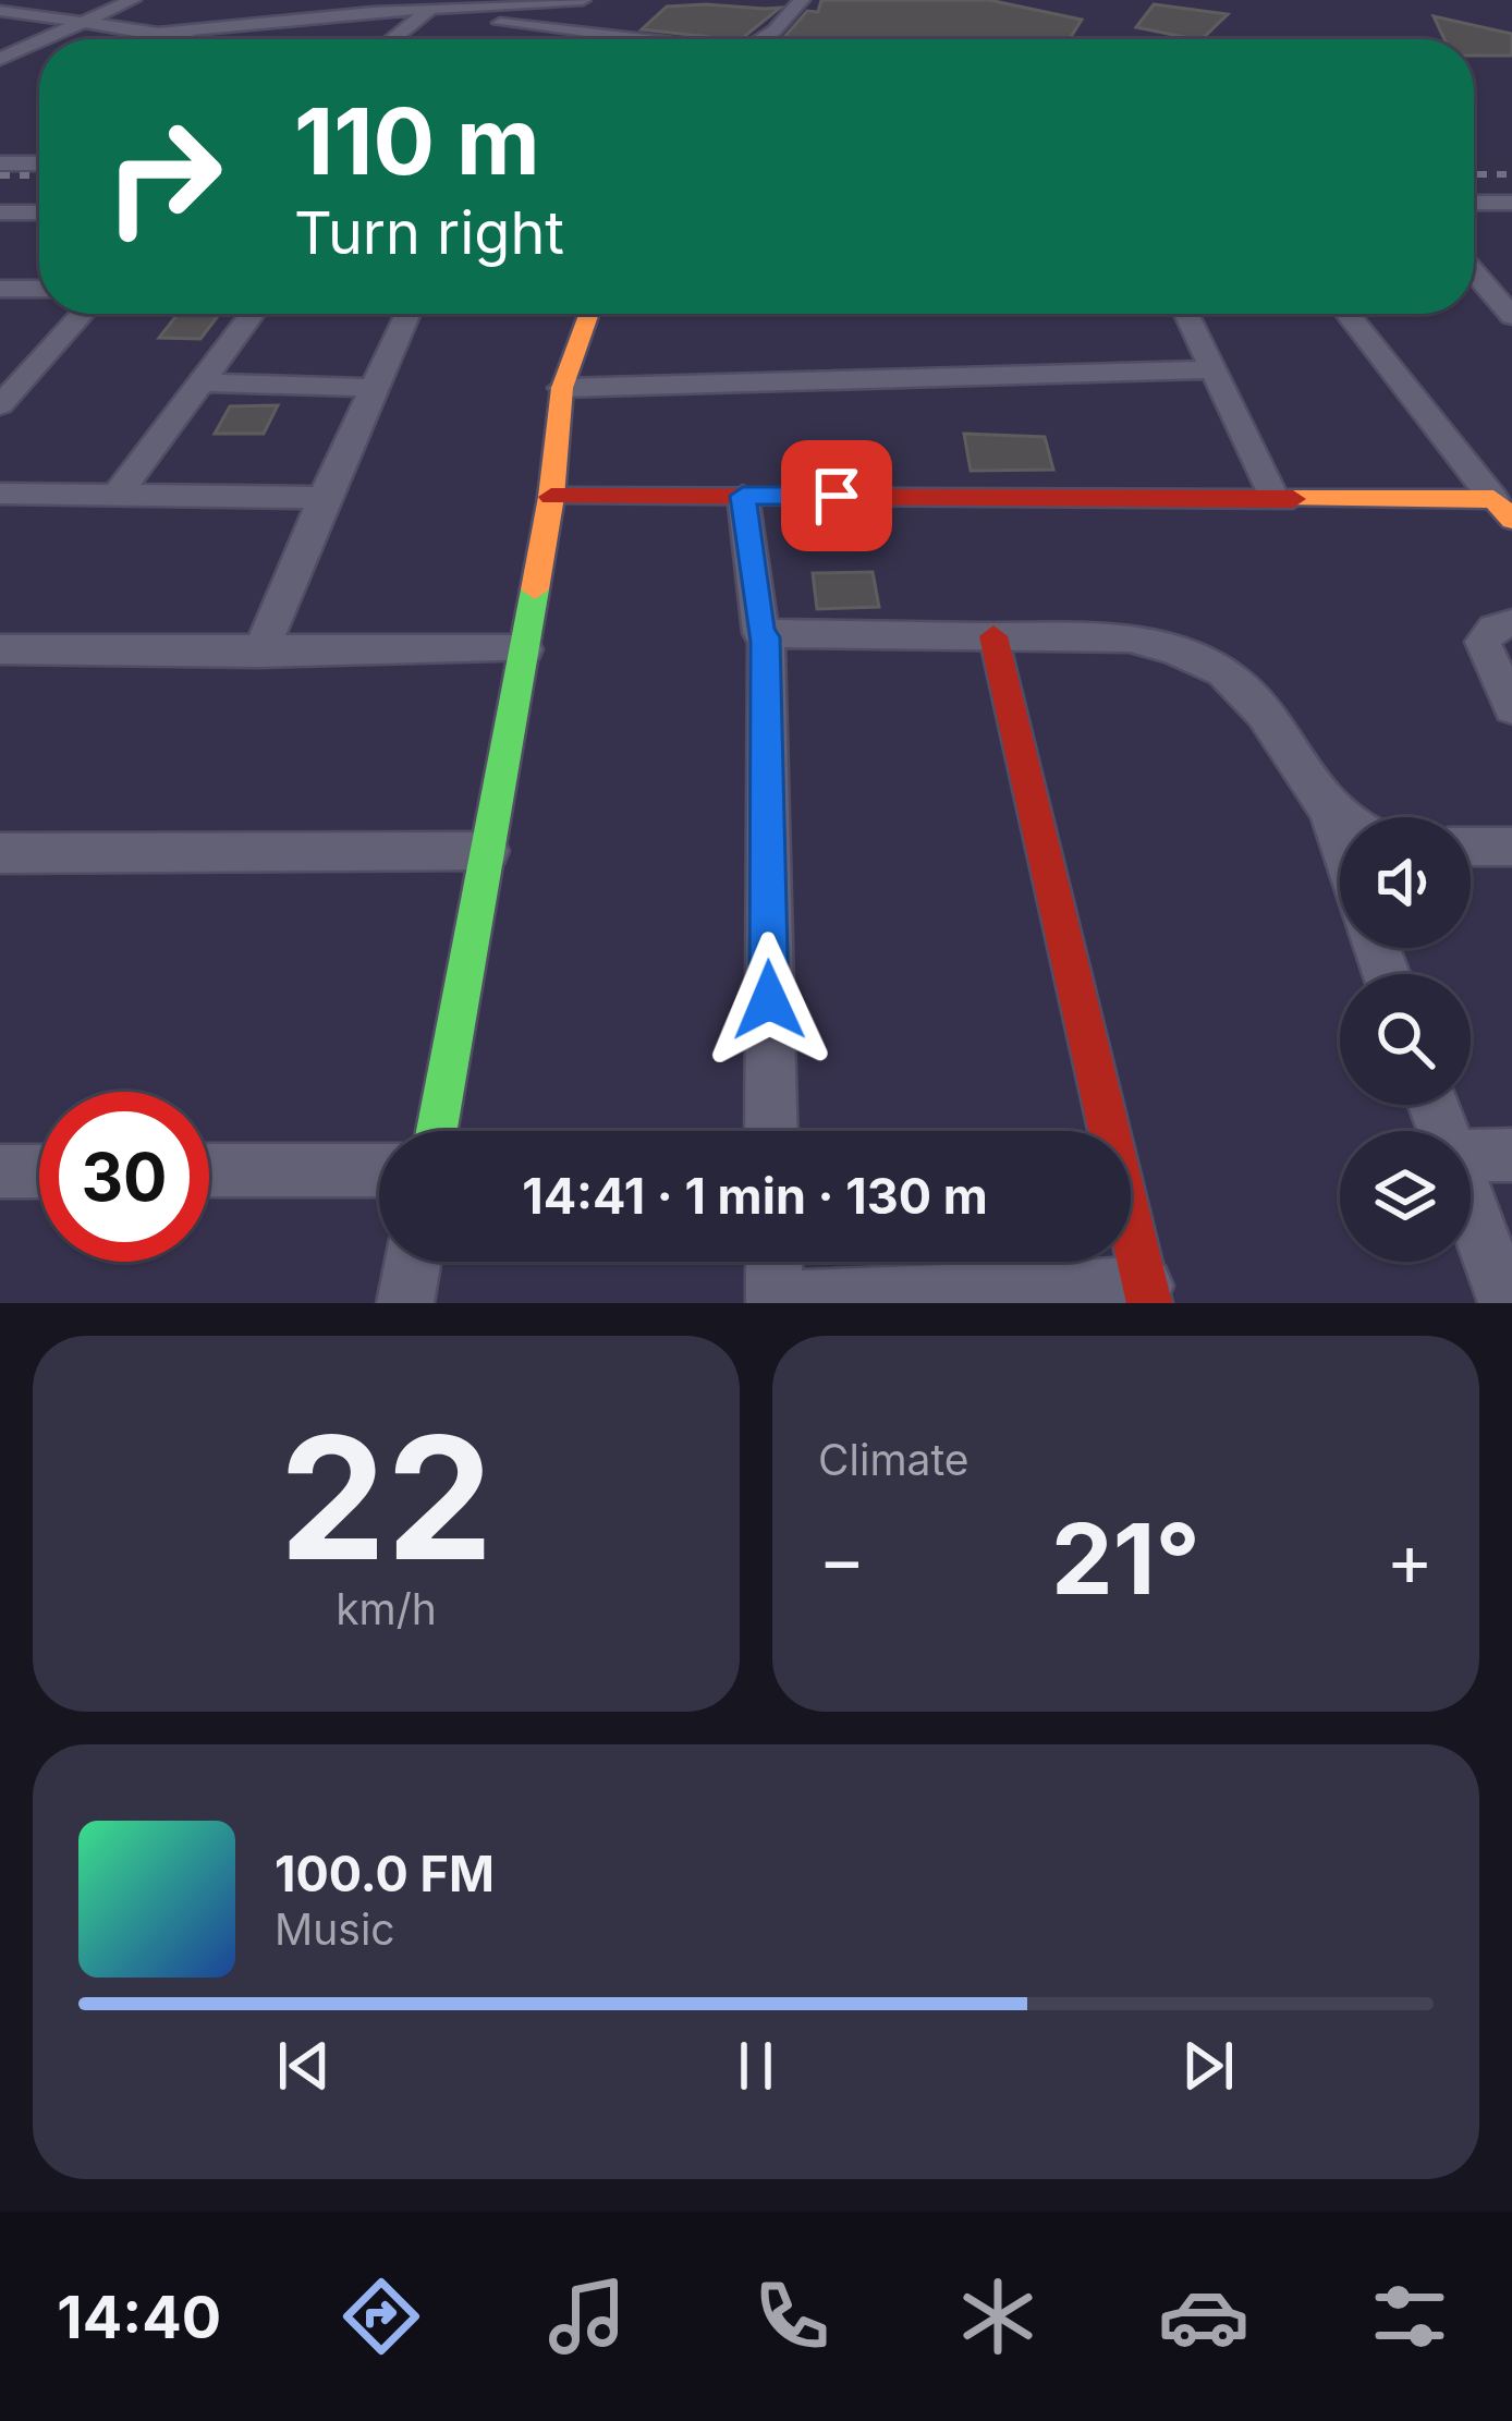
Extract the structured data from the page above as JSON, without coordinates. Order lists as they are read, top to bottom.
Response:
{
  "page": {
    "turn": ["110 m", "Turn right"],
    "limit": "30",
    "trip": "14:41 · 1 min · 130 m",
    "tile": [
      ["22", "km/h"],
      "Climate"
    ],
    "heat": ["−", "21°", "+"],
    "song": ["100.0 FM", "Music"],
    "tabs": "14:40"
  }
}
